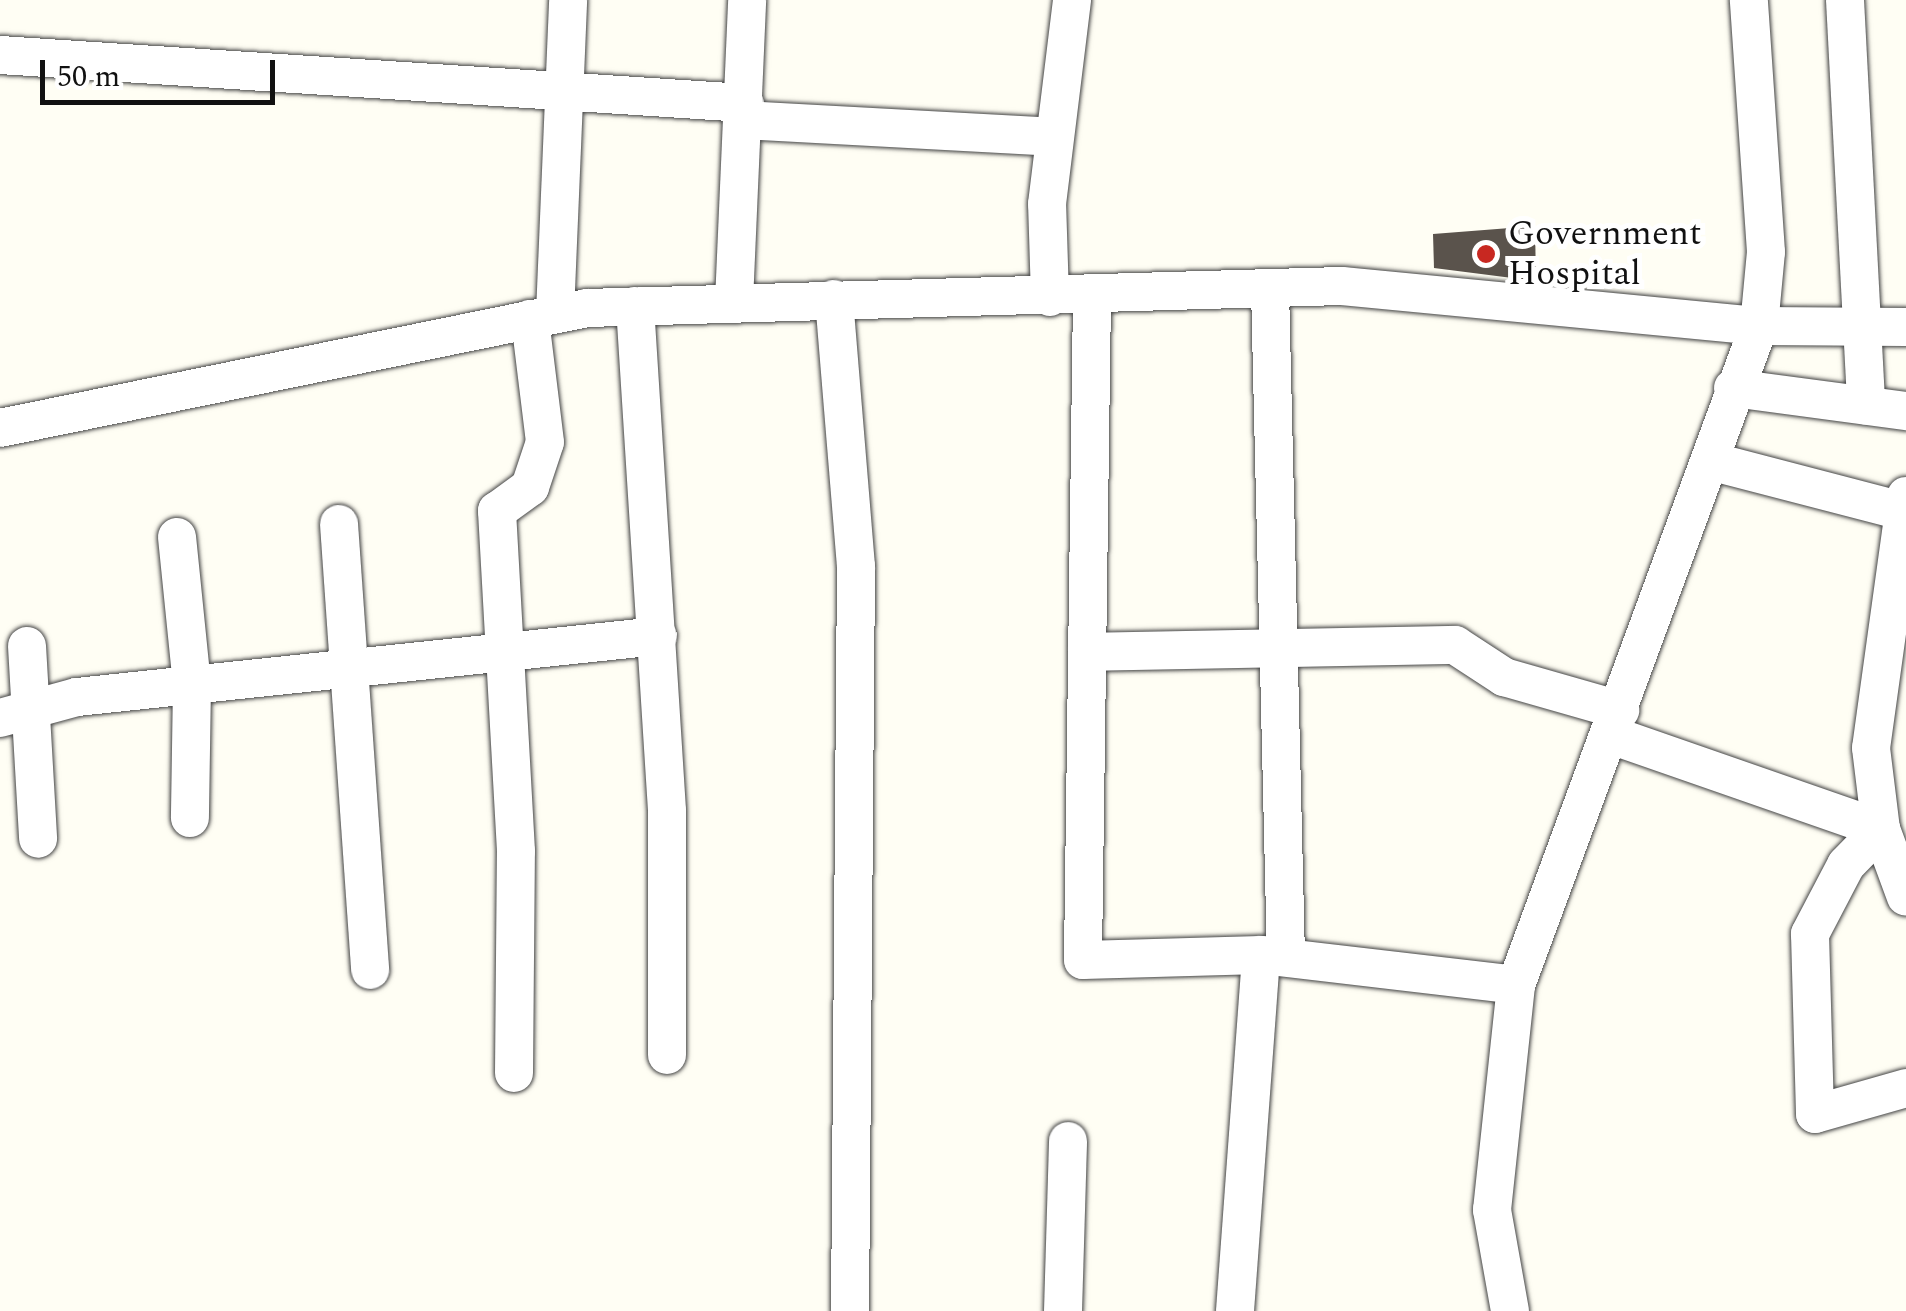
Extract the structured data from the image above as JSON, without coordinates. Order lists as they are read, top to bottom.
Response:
{
  "places": ["Government Hospital"],
  "scale_bar": "50 m"
}
